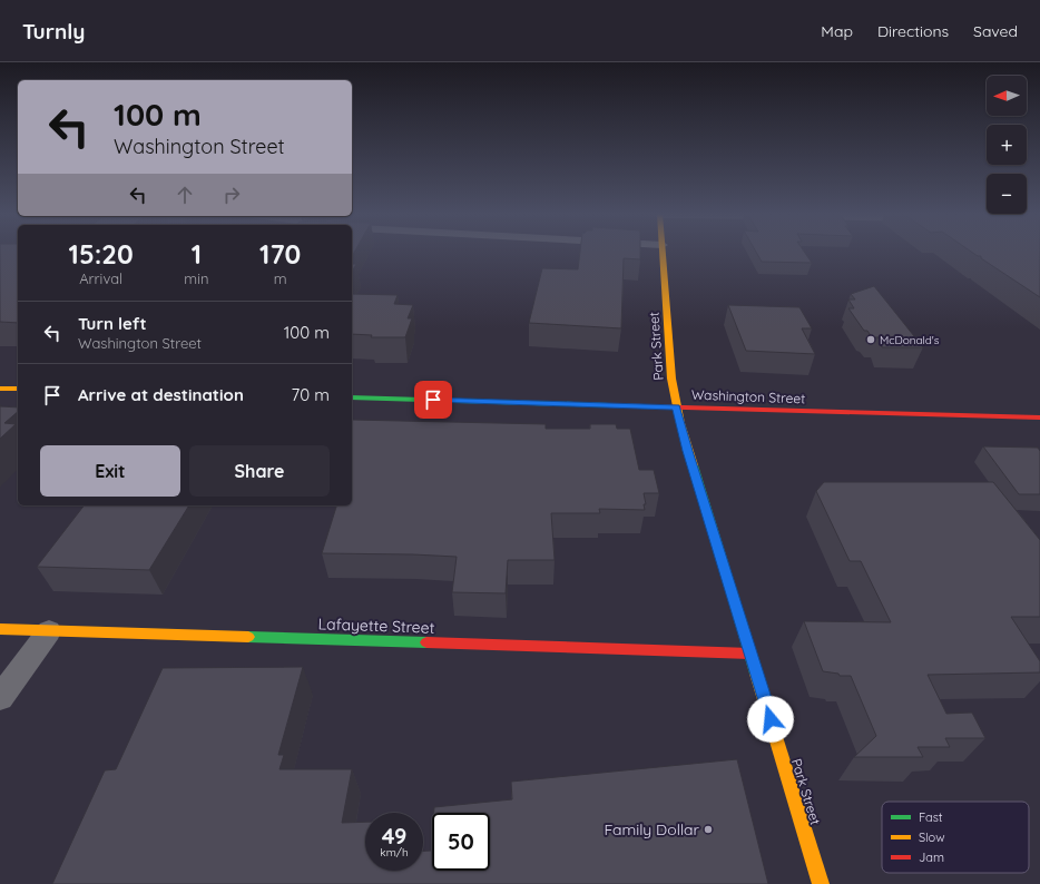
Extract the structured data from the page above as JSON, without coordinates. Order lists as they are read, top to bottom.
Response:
{
  "streets": {
    "main road": ["Park Street", "Washington Street", "Lafayette Street"]
  },
  "crossings": [
    ["Park Street", "Washington Street"],
    ["Park Street", "Lafayette Street"]
  ],
  "places": ["McDonald's", "Family Dollar"],
  "legend": ["Fast", "Slow", "Jam"],
  "north": "left",
  "page": {
    "header": "Turnly",
    "nav": ["Map", "Directions", "Saved"],
    "map_buttons": ["+", "−"],
    "turn": ["100 m", "Washington Street"],
    "eta": [
      "15:20",
      "Arrival",
      "1",
      "min",
      "170",
      "m"
    ],
    "list": [
      {
        "name": "Turn left",
        "note": "Washington Street",
        "value": "100 m"
      },
      {
        "name": "Arrive at destination",
        "value": "70 m"
      }
    ],
    "buttons": ["Exit", "Share"],
    "speed": "49 km/h",
    "limit": "50"
  }
}
